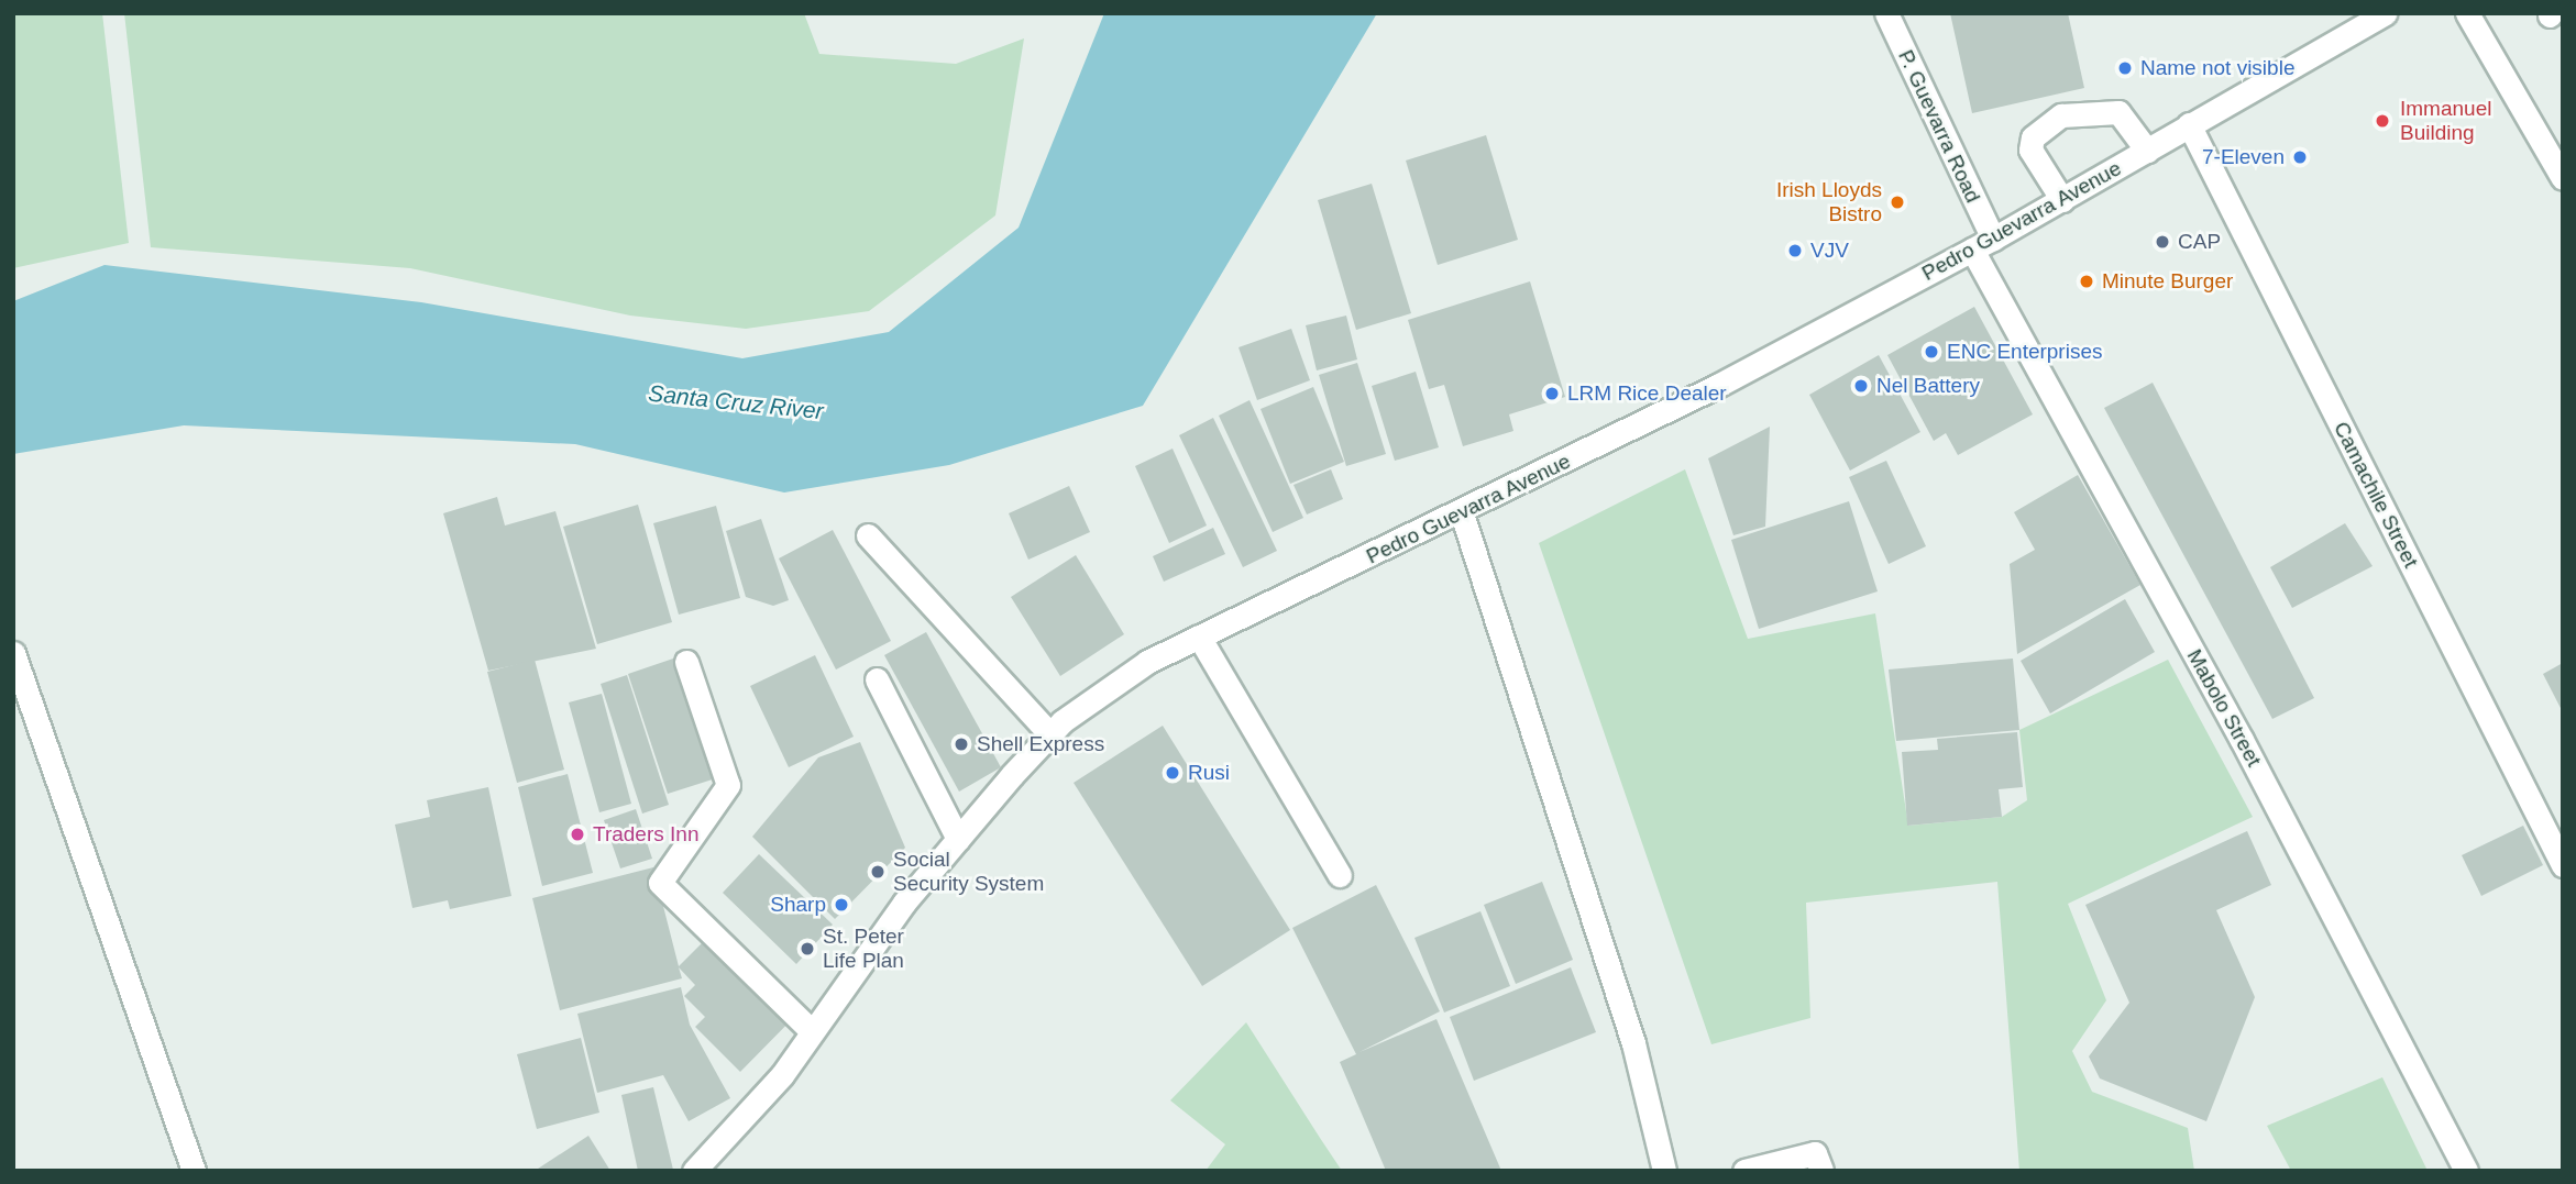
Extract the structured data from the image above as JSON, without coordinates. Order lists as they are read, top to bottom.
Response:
{
  "streets": {
    "street": [
      "P. Guevarra Road",
      "Pedro Guevarra Avenue",
      "Camachile Street",
      "Mabolo Street"
    ]
  },
  "crossings": [
    ["P. Guevarra Road", "Pedro Guevarra Avenue"],
    ["Pedro Guevarra Avenue", "Camachile Street"],
    ["Pedro Guevarra Avenue", "Mabolo Street"]
  ],
  "water": ["Santa Cruz River"],
  "places": [
    "Name not visible",
    "Immanuel Building",
    "7-Eleven",
    "Irish Lloyds Bistro",
    "CAP",
    "VJV",
    "Minute Burger",
    "ENC Enterprises",
    "Nel Battery",
    "LRM Rice Dealer",
    "Shell Express",
    "Rusi",
    "Traders Inn",
    "Social Security System",
    "Sharp",
    "St. Peter Life Plan"
  ]
}
